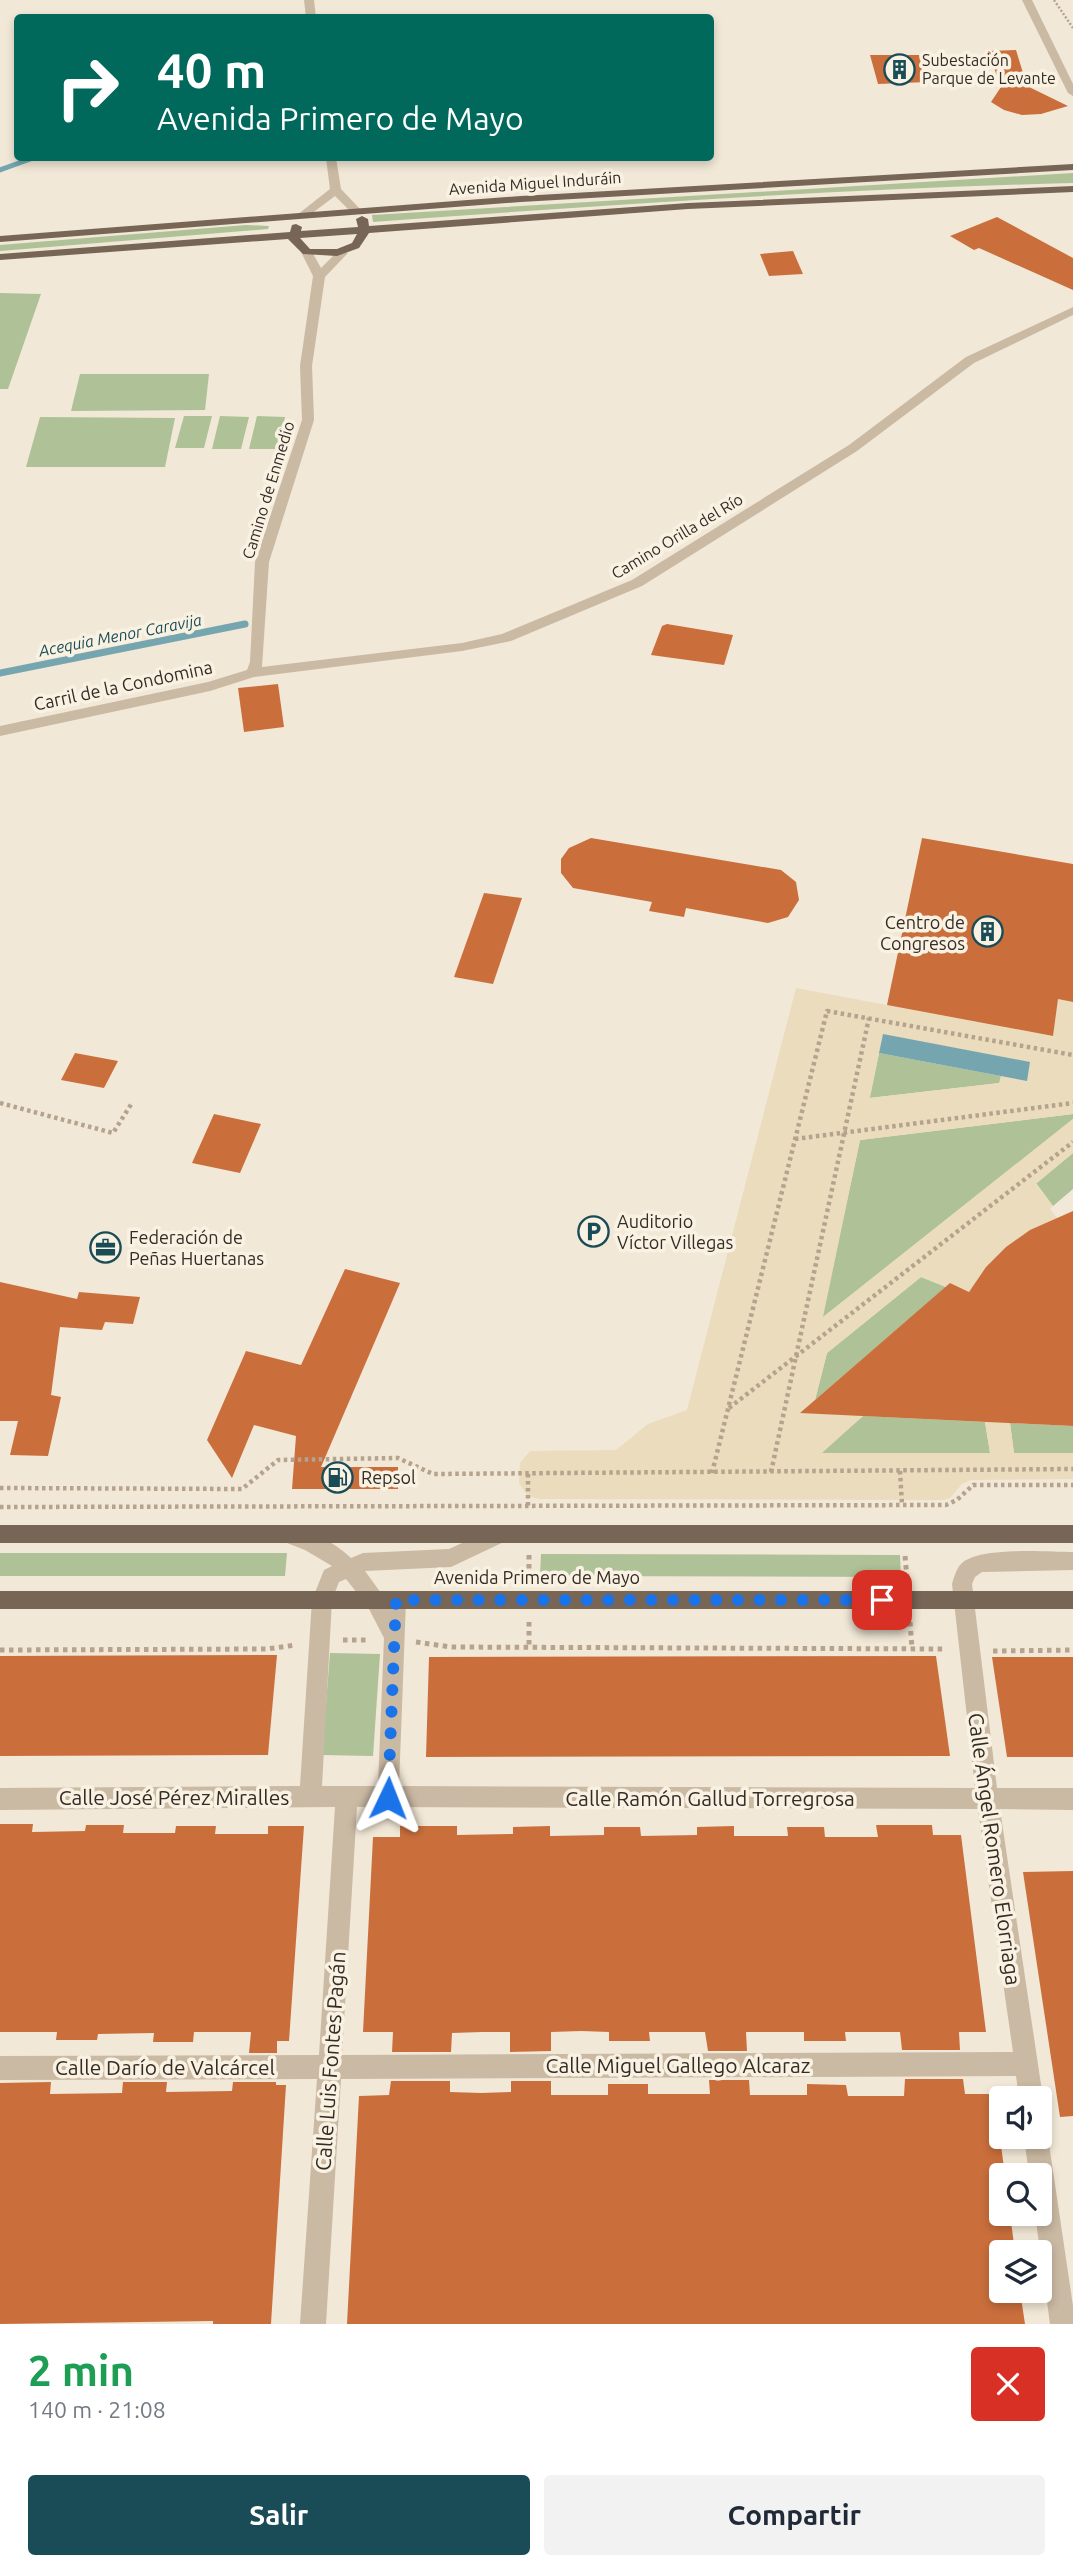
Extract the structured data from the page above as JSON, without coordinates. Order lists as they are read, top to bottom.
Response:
{
  "streets": {
    "main road": ["Avenida Miguel Induráin", "Avenida Primero de Mayo"],
    "street": [
      "Camino de Enmedio",
      "Camino Orilla del Río",
      "Carril de la Condomina",
      "Calle José Pérez Miralles",
      "Calle Ramón Gallud Torregrosa",
      "Calle Ángel Romero Elorriaga",
      "Calle Luis Fontes Pagán",
      "Calle Miguel Gallego Alcaraz",
      "Calle Darío de Valcárcel"
    ]
  },
  "crossings": [
    ["Camino de Enmedio", "Camino Orilla del Río"],
    ["Camino de Enmedio", "Carril de la Condomina"],
    ["Camino Orilla del Río", "Carril de la Condomina"],
    ["Avenida Primero de Mayo", "Calle Ángel Romero Elorriaga"],
    ["Calle José Pérez Miralles", "Calle Ramón Gallud Torregrosa"],
    ["Calle José Pérez Miralles", "Calle Luis Fontes Pagán"],
    ["Calle Ramón Gallud Torregrosa", "Calle Ángel Romero Elorriaga"],
    ["Calle Ramón Gallud Torregrosa", "Calle Luis Fontes Pagán"],
    ["Calle Ángel Romero Elorriaga", "Calle Miguel Gallego Alcaraz"],
    ["Calle Luis Fontes Pagán", "Calle Miguel Gallego Alcaraz"],
    ["Calle Luis Fontes Pagán", "Calle Darío de Valcárcel"],
    ["Calle Miguel Gallego Alcaraz", "Calle Darío de Valcárcel"]
  ],
  "water": ["Acequia Menor Caravija"],
  "places": {
    "building": ["Subestación Parque de Levante", "Centro de Congresos"],
    "parking": ["Auditorio Víctor Villegas"],
    "office": ["Federación de Peñas Huertanas"],
    "fuel station": ["Repsol"]
  },
  "page": {
    "turn": ["40 m", "Avenida Primero de Mayo"],
    "heading": ["2 min", "140 m · 21:08"],
    "buttons": ["Salir", "Compartir"]
  }
}
